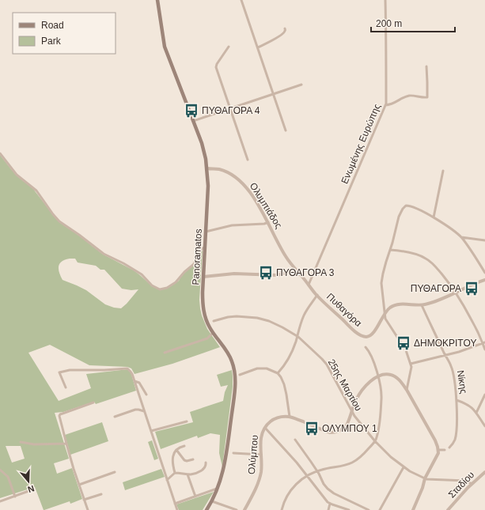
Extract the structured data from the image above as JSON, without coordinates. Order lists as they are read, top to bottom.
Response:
{
  "streets": {
    "main road": ["Panoramatos"],
    "street": [
      "Ενωμένης Ευρώπης",
      "Ολυμπιάδος",
      "Πυθαγόρα",
      "Νίκης",
      "25ης Μαρτίου",
      "Ολύμπου",
      "Σταδίου"
    ]
  },
  "crossings": [
    ["Ενωμένης Ευρώπης", "Πυθαγόρα"],
    ["Ολυμπιάδος", "Panoramatos"],
    ["Ολυμπιάδος", "Πυθαγόρα"],
    ["Πυθαγόρα", "Νίκης"],
    ["25ης Μαρτίου", "Ολύμπου"],
    ["25ης Μαρτίου", "Σταδίου"]
  ],
  "places": {
    "bus stop": [
      "ΠΥΘΑΓΟΡΑ 4",
      "ΠΥΘΑΓΟΡΑ 3",
      "ΠΥΘΑΓΟΡΑ",
      "ΔΗΜΟΚΡΙΤΟΥ",
      "ΟΛΥΜΠΟΥ 1"
    ]
  },
  "legend": ["Road", "Park"],
  "scale_bar": "200 m",
  "north": "bottom"
}
